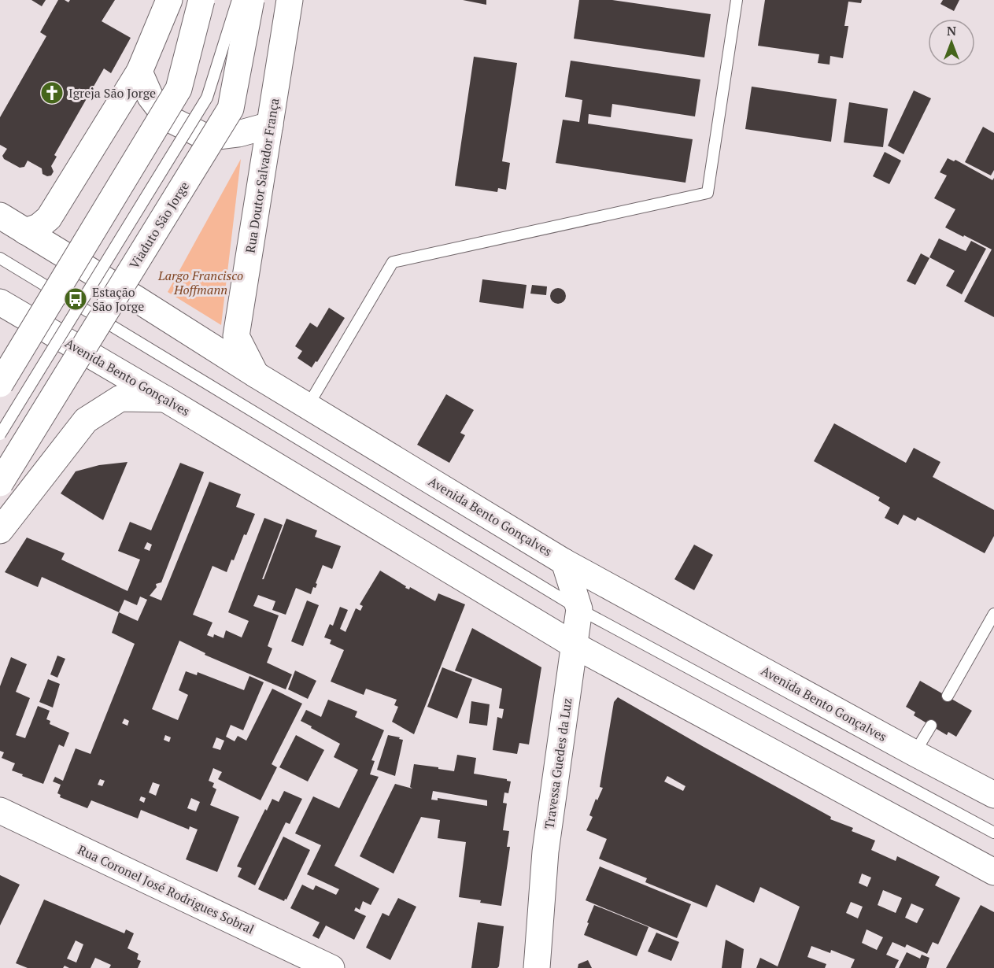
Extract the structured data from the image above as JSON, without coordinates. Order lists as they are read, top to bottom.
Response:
{
  "streets": {
    "main road": [
      "Rua Doutor Salvador França",
      "Viaduto São Jorge",
      "Avenida Bento Gonçalves",
      "Travessa Guedes da Luz",
      "Rua Coronel José Rodrigues Sobral"
    ]
  },
  "crossings": [
    ["Rua Doutor Salvador França", "Avenida Bento Gonçalves"],
    ["Avenida Bento Gonçalves", "Travessa Guedes da Luz"]
  ],
  "parks": ["Largo Francisco Hoffmann"],
  "places": {
    "church": ["Igreja São Jorge"],
    "bus stop": ["Estação São Jorge"]
  },
  "north": "top"
}
